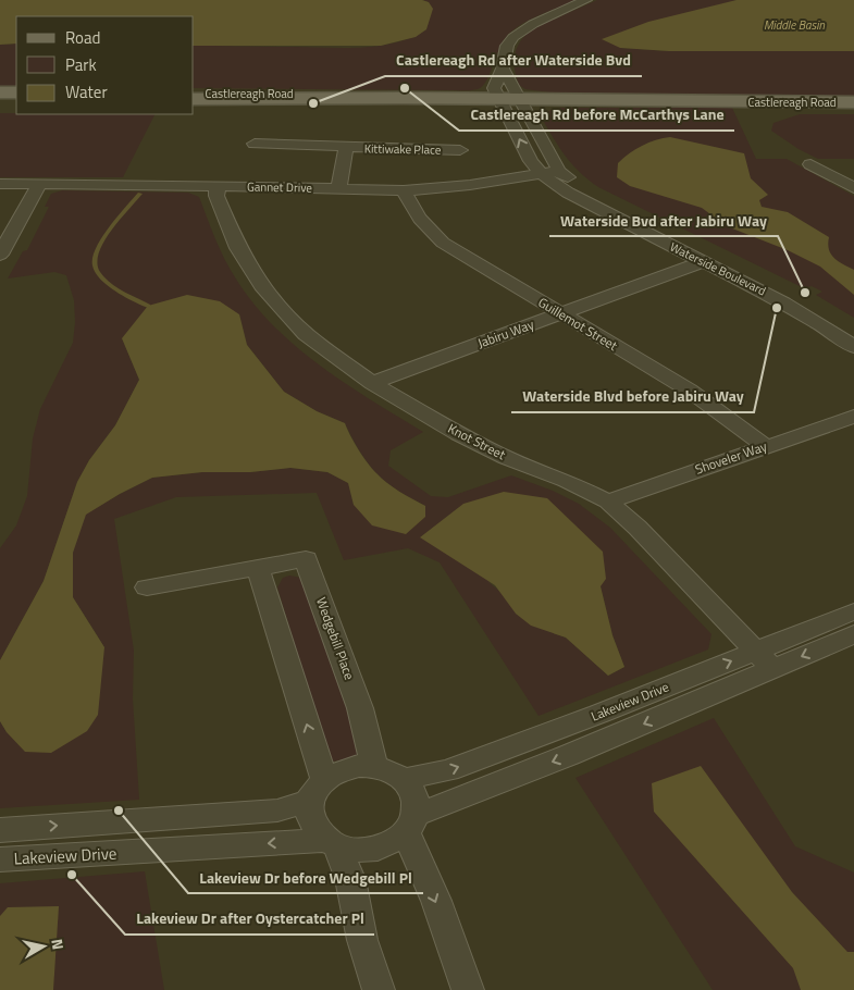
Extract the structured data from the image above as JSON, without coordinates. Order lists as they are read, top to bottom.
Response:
{
  "streets": {
    "main road": ["Castlereagh Road"],
    "street": [
      "Kittiwake Place",
      "Gannet Drive",
      "Waterside Boulevard",
      "Guillemot Street",
      "Jabiru Way",
      "Knot Street",
      "Shoveler Way",
      "Wedgebill Place",
      "Lakeview Drive"
    ]
  },
  "crossings": [
    ["Castlereagh Road", "Waterside Boulevard"],
    ["Kittiwake Place", "Gannet Drive"],
    ["Gannet Drive", "Waterside Boulevard"],
    ["Gannet Drive", "Guillemot Street"],
    ["Gannet Drive", "Knot Street"],
    ["Waterside Boulevard", "Jabiru Way"],
    ["Guillemot Street", "Jabiru Way"],
    ["Guillemot Street", "Shoveler Way"],
    ["Jabiru Way", "Knot Street"],
    ["Knot Street", "Shoveler Way"],
    ["Knot Street", "Lakeview Drive"],
    ["Wedgebill Place", "Lakeview Drive"]
  ],
  "water": ["Middle Basin"],
  "places": [
    "Castlereagh Rd before McCarthys Lane",
    "Castlereagh Rd after Waterside Bvd",
    "Waterside Bvd after Jabiru Way",
    "Waterside Blvd before Jabiru Way",
    "Lakeview Dr before Wedgebill Pl",
    "Lakeview Dr after Oystercatcher Pl"
  ],
  "legend": ["Road", "Park", "Water"],
  "north": "right"
}
